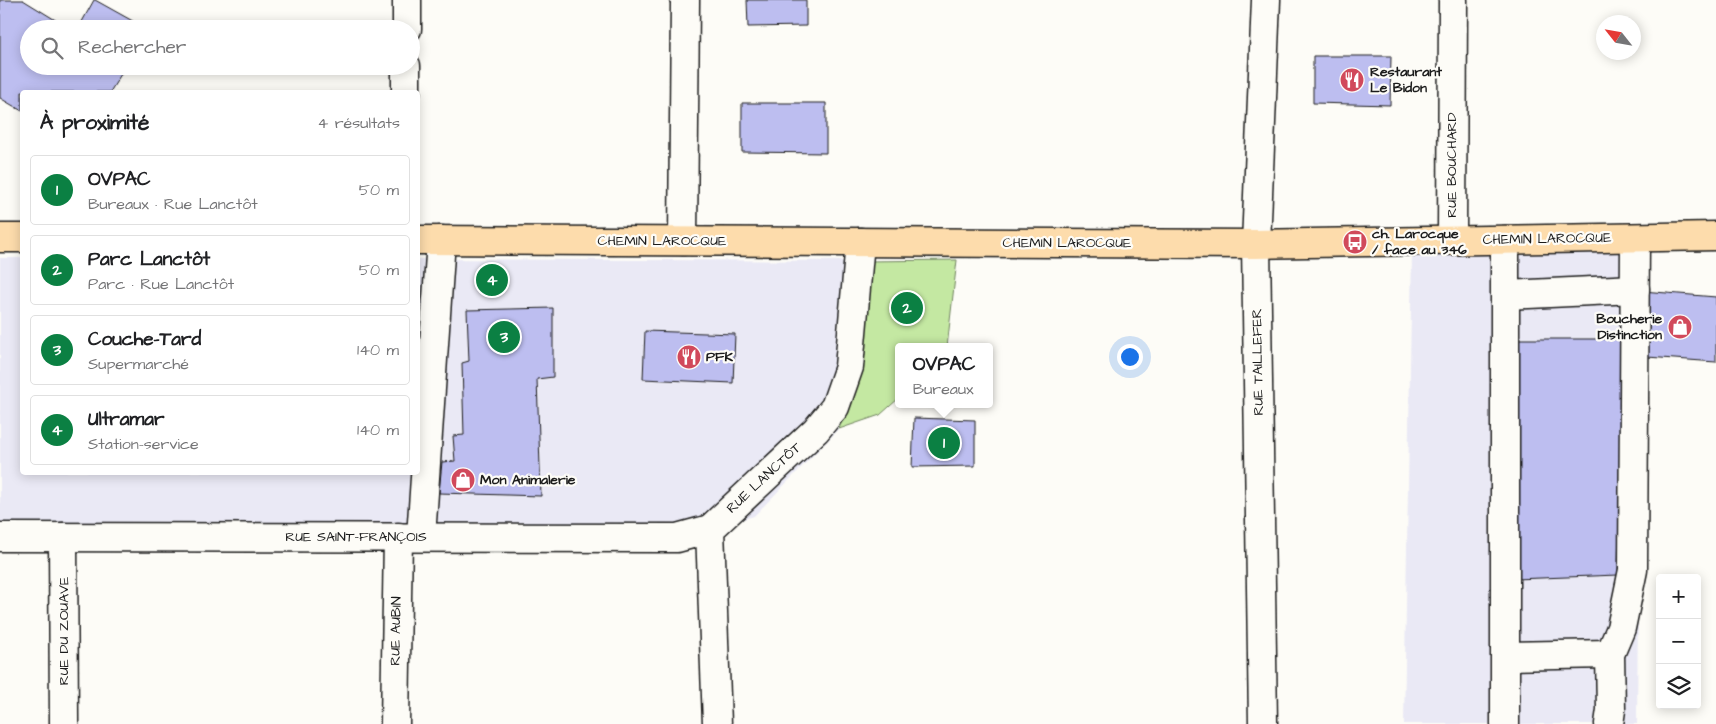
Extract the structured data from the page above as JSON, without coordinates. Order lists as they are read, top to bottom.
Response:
{
  "streets": {
    "main road": ["CHEMIN LAROCQUE"],
    "street": [
      "RUE BOUCHARD",
      "RUE TAILLEFER",
      "RUE LANCTÔT",
      "RUE SAINT-FRANÇOIS",
      "RUE DU ZOUAVE",
      "RUE AUBIN"
    ]
  },
  "crossings": [
    ["RUE BOUCHARD", "CHEMIN LAROCQUE"],
    ["CHEMIN LAROCQUE", "RUE TAILLEFER"],
    ["CHEMIN LAROCQUE", "RUE LANCTÔT"],
    ["CHEMIN LAROCQUE", "RUE AUBIN"],
    ["RUE LANCTÔT", "RUE SAINT-FRANÇOIS"],
    ["RUE SAINT-FRANÇOIS", "RUE DU ZOUAVE"],
    ["RUE SAINT-FRANÇOIS", "RUE AUBIN"]
  ],
  "places": {
    "restaurant": ["Restaurant Le Bidon", "PFK"],
    "bus stop": ["ch. Larocque / face au 346"],
    "shop": ["Boucherie Distinction", "Mon Animalerie"]
  },
  "north": "top left",
  "page": {
    "search": "Rechercher",
    "heading": ["À proximité", "4 résultats"],
    "list": [
      {
        "mark": "1",
        "name": "OVPAC",
        "note": "Bureaux · Rue Lanctôt",
        "value": "50 m"
      },
      {
        "mark": "2",
        "name": "Parc Lanctôt",
        "note": "Parc · Rue Lanctôt",
        "value": "50 m"
      },
      {
        "mark": "3",
        "name": "Couche-Tard",
        "note": "Supermarché",
        "value": "140 m"
      },
      {
        "mark": "4",
        "name": "Ultramar",
        "note": "Station-service",
        "value": "140 m"
      }
    ],
    "pins": [
      "4",
      "2",
      "3",
      "1"
    ],
    "popup": ["OVPAC", "Bureaux"],
    "map_buttons": ["+", "−"]
  }
}
